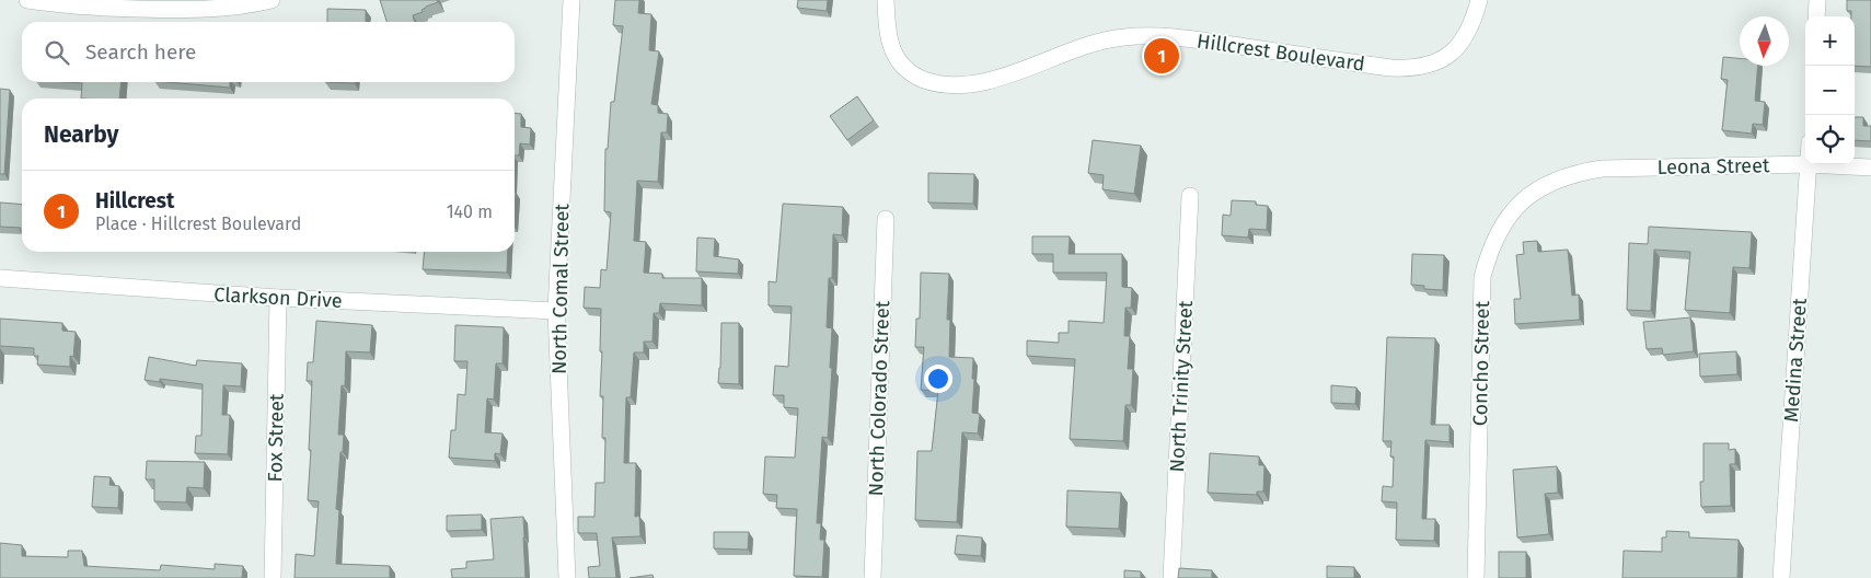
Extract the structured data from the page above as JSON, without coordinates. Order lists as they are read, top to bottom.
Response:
{
  "streets": {
    "street": [
      "Hillcrest Boulevard",
      "Leona Street",
      "North Comal Street",
      "Clarkson Drive",
      "Medina Street",
      "Concho Street",
      "North Trinity Street",
      "North Colorado Street",
      "Fox Street"
    ]
  },
  "crossings": [
    ["Leona Street", "Medina Street"],
    ["Leona Street", "Concho Street"],
    ["North Comal Street", "Clarkson Drive"],
    ["Clarkson Drive", "Fox Street"]
  ],
  "north": "bottom",
  "page": {
    "map_buttons": ["+", "−"],
    "search": "Search here",
    "pins": "1",
    "heading": "Nearby",
    "list": [
      {
        "mark": "1",
        "name": "Hillcrest",
        "note": "Place · Hillcrest Boulevard",
        "value": "140 m"
      }
    ]
  }
}
